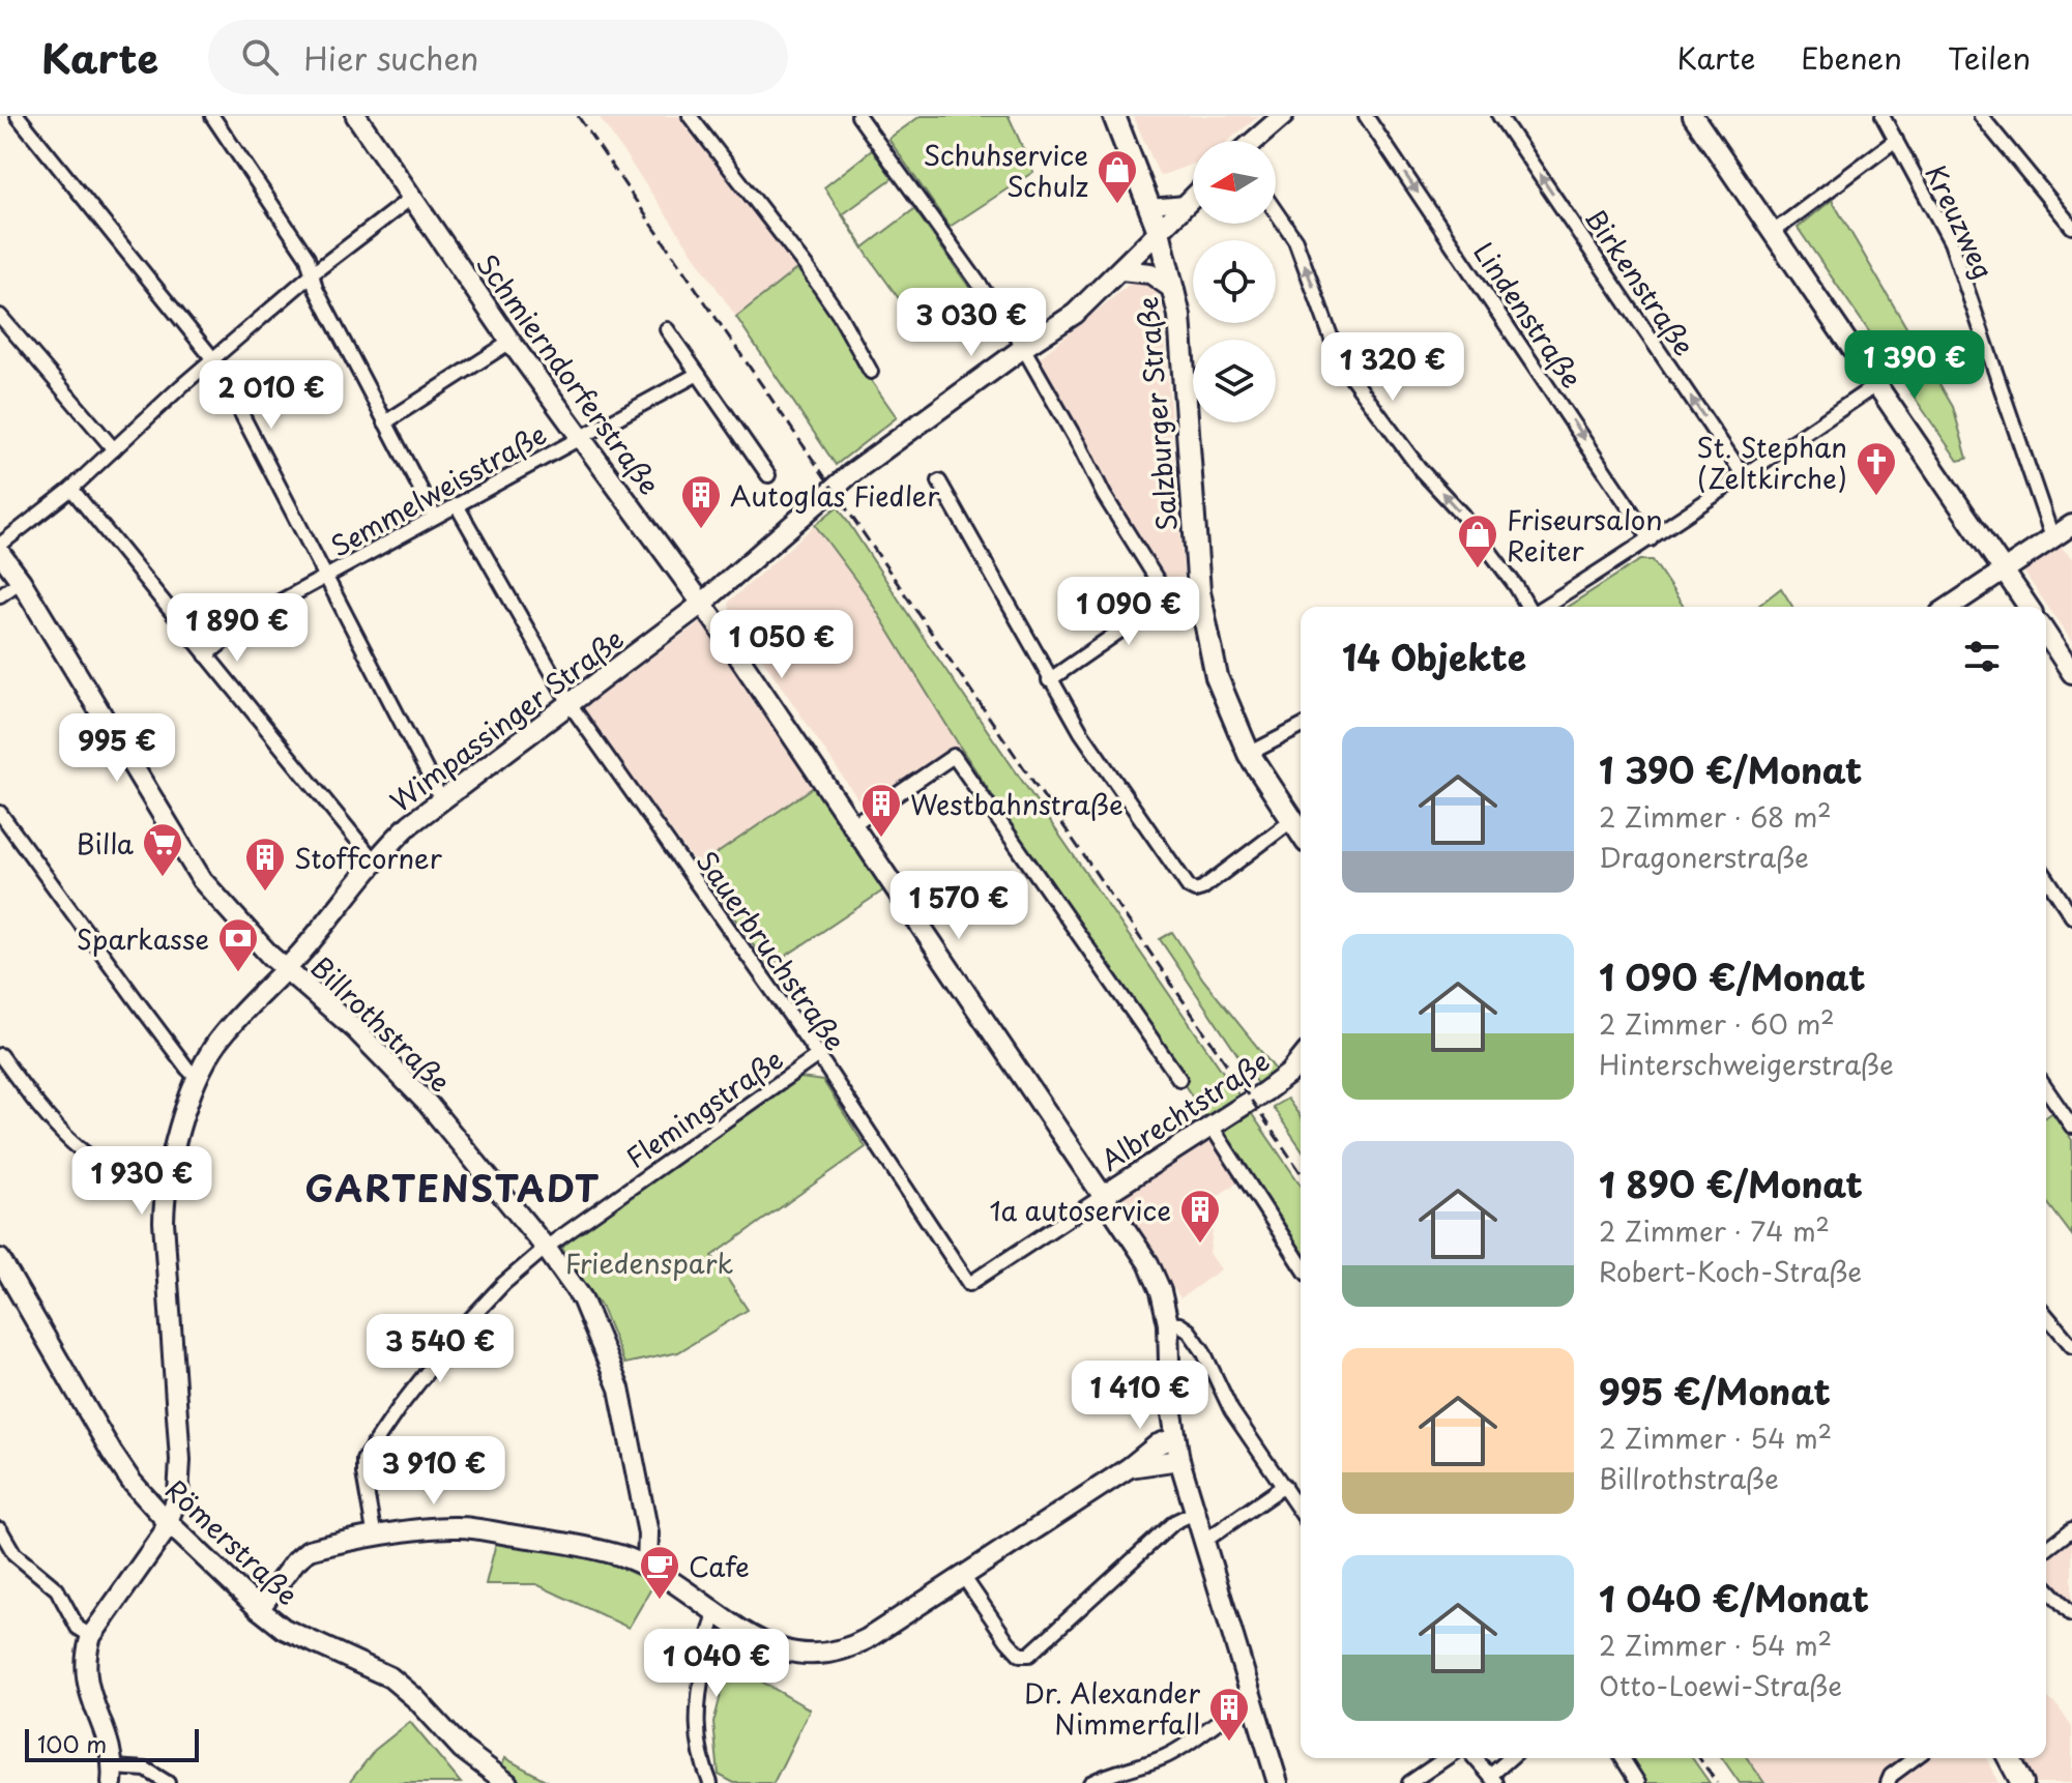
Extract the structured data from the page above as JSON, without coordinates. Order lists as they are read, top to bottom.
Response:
{
  "streets": {
    "main road": ["Salzburger Straße"],
    "street": [
      "Kreuzweg",
      "Birkenstraße",
      "Lindenstraße",
      "Schmierndorferstraße",
      "Semmelweisstraße",
      "Wimpassinger Straße",
      "Sauerbruchstraße",
      "Billrothstraße",
      "Flemingstraße",
      "Albrechtstraße",
      "Römerstraße"
    ]
  },
  "crossings": [
    ["Schmierndorferstraße", "Semmelweisstraße"],
    ["Schmierndorferstraße", "Wimpassinger Straße"],
    ["Schmierndorferstraße", "Sauerbruchstraße"],
    ["Schmierndorferstraße", "Albrechtstraße"],
    ["Salzburger Straße", "Wimpassinger Straße"],
    ["Semmelweisstraße", "Sauerbruchstraße"],
    ["Wimpassinger Straße", "Sauerbruchstraße"],
    ["Wimpassinger Straße", "Billrothstraße"],
    ["Wimpassinger Straße", "Römerstraße"],
    ["Sauerbruchstraße", "Flemingstraße"],
    ["Sauerbruchstraße", "Albrechtstraße"],
    ["Billrothstraße", "Flemingstraße"]
  ],
  "one_way": ["Birkenstraße", "Lindenstraße"],
  "districts": ["GARTENSTADT"],
  "parks": ["Friedenspark"],
  "places": {
    "shop": ["Schuhservice Schulz", "Friseursalon Reiter"],
    "church": ["St. Stephan (Zeltkirche)"],
    "building": [
      "Autoglas Fiedler",
      "Westbahnstraße",
      "Stoffcorner",
      "1a autoservice",
      "Dr. Alexander Nimmerfall"
    ],
    "supermarket": ["Billa"],
    "bank": ["Sparkasse"],
    "cafe": ["Cafe"]
  },
  "scale_bar": "100 m",
  "north": "left",
  "page": {
    "header": "Karte",
    "search": "Hier suchen",
    "nav": ["Karte", "Ebenen", "Teilen"],
    "price": [
      "3 030 €",
      "1 390 €",
      "1 320 €",
      "2 010 €",
      "1 090 €",
      "1 890 €",
      "1 050 €",
      "995 €",
      "1 570 €",
      "1 930 €",
      "3 540 €",
      "1 410 €",
      "3 910 €",
      "1 040 €"
    ],
    "heading": "14 Objekte",
    "list": [
      {
        "name": "1 390 €/Monat",
        "note": "2 Zimmer · 68 m² · Dragonerstraße"
      },
      {
        "name": "1 090 €/Monat",
        "note": "2 Zimmer · 60 m² · Hinterschweigerstraße"
      },
      {
        "name": "1 890 €/Monat",
        "note": "2 Zimmer · 74 m² · Robert-Koch-Straße"
      },
      {
        "name": "995 €/Monat",
        "note": "2 Zimmer · 54 m² · Billrothstraße"
      },
      {
        "name": "1 040 €/Monat",
        "note": "2 Zimmer · 54 m² · Otto-Loewi-Straße"
      }
    ],
    "scale": "100 m"
  }
}
